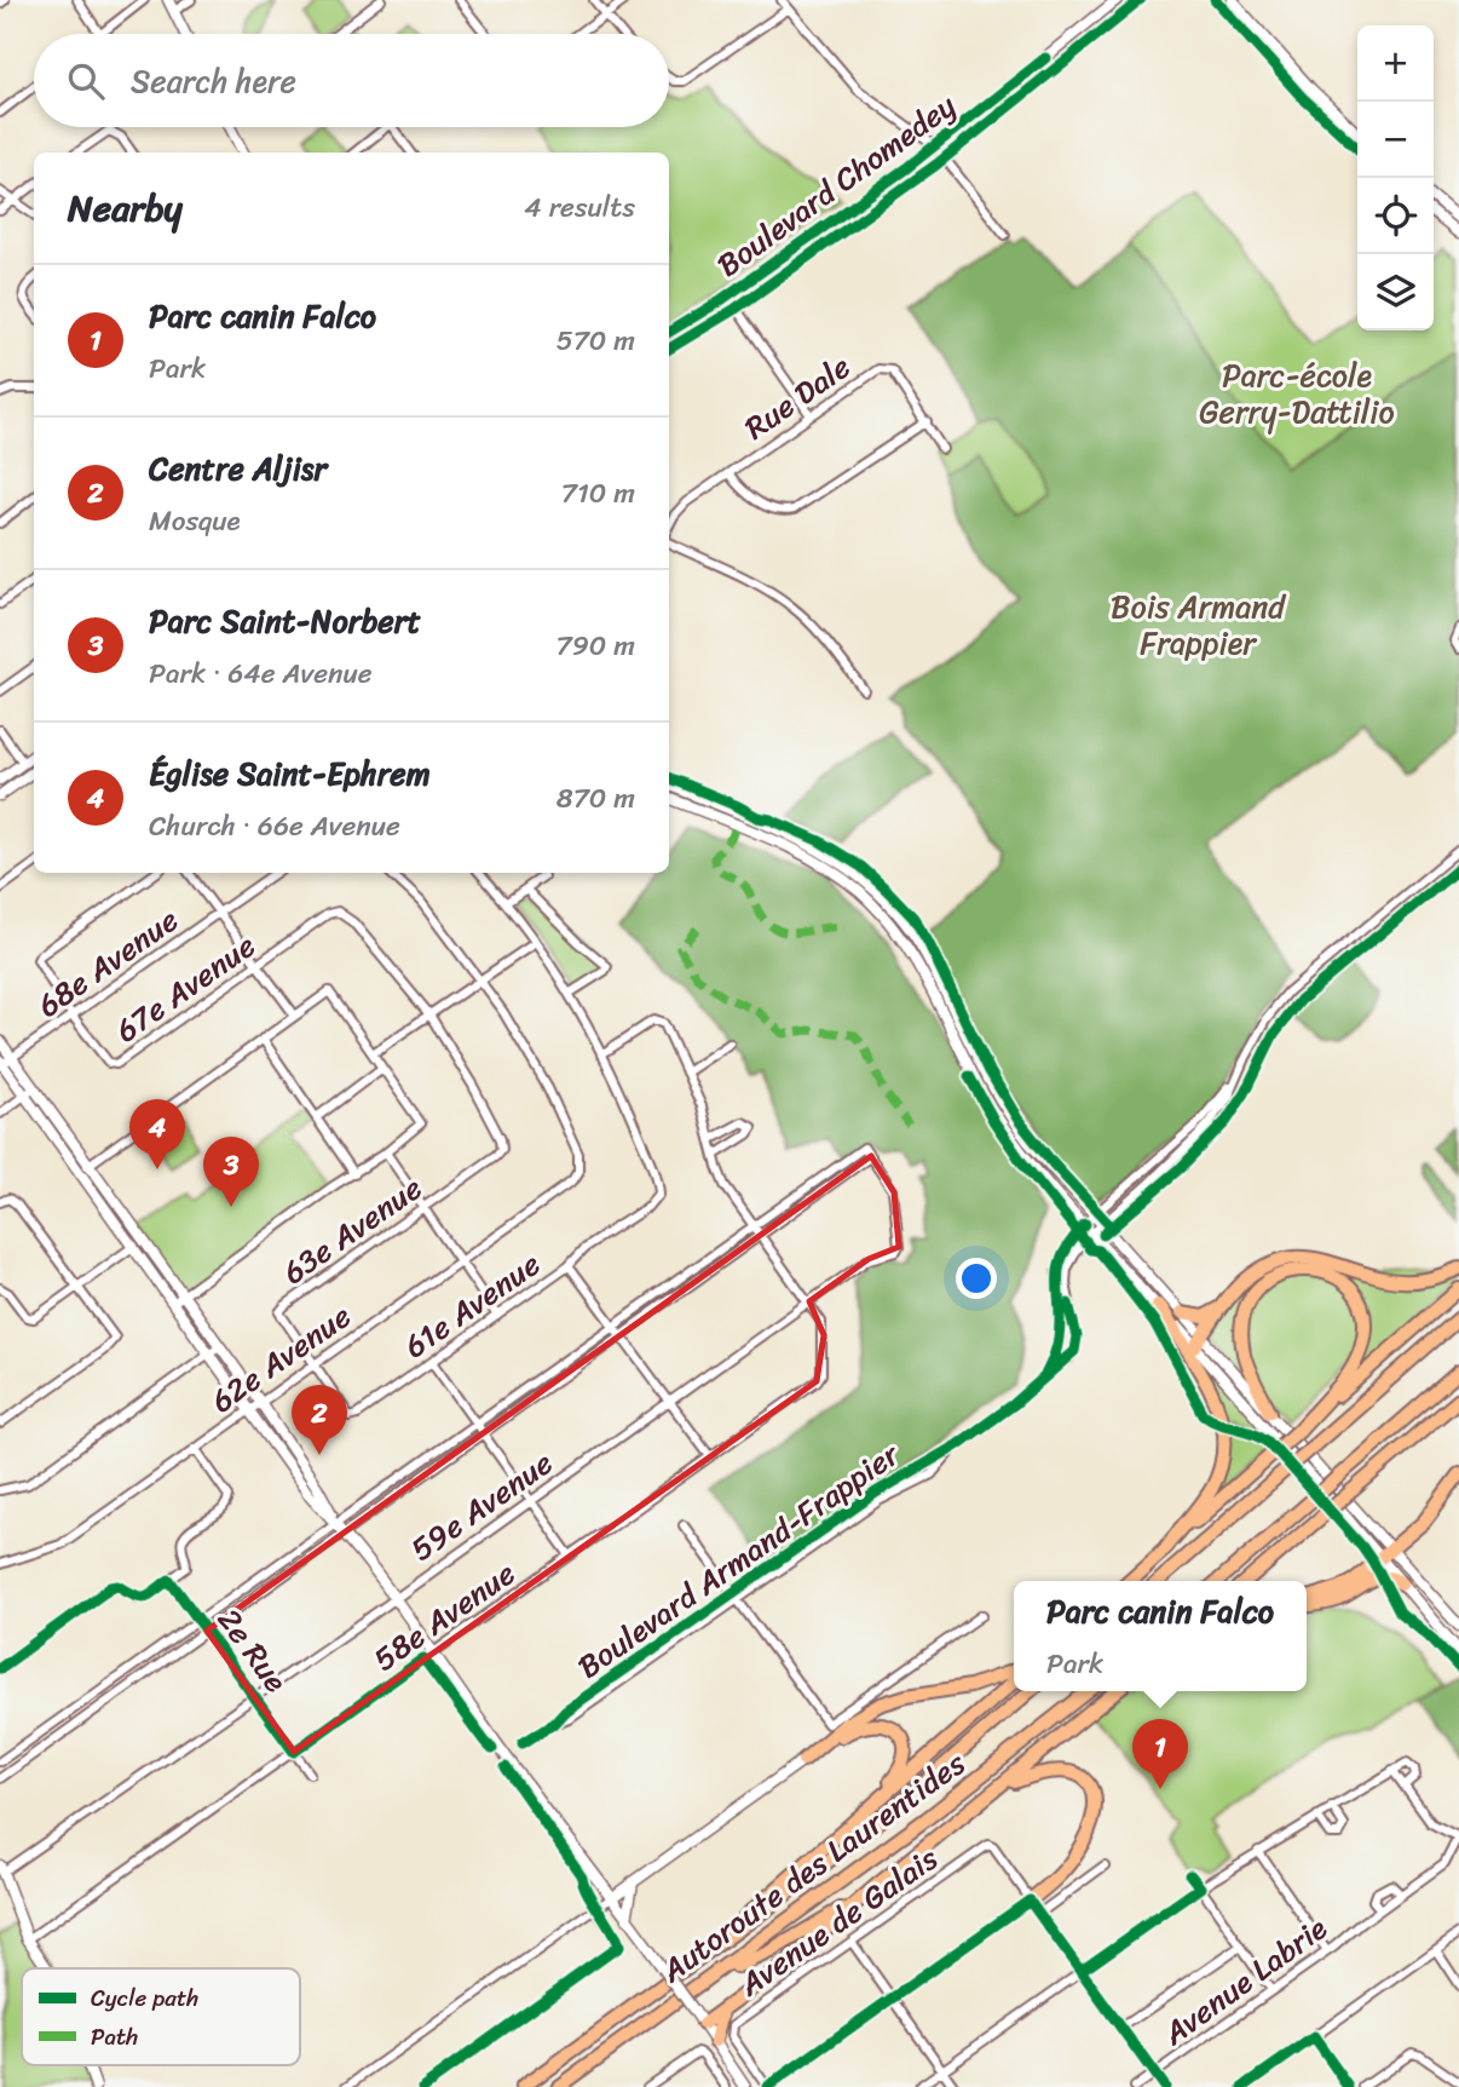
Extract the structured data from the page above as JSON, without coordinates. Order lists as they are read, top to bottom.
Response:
{
  "streets": {
    "highway": ["Autoroute des Laurentides"],
    "street": [
      "Boulevard Chomedey",
      "Rue Dale",
      "68e Avenue",
      "67e Avenue",
      "63e Avenue",
      "61e Avenue",
      "62e Avenue",
      "59e Avenue",
      "Boulevard Armand-Frappier",
      "58e Avenue",
      "2e Rue",
      "Avenue de Galais",
      "Avenue Labrie"
    ]
  },
  "crossings": [
    ["68e Avenue", "67e Avenue"],
    ["67e Avenue", "63e Avenue"],
    ["63e Avenue", "61e Avenue"],
    ["63e Avenue", "62e Avenue"],
    ["61e Avenue", "62e Avenue"],
    ["59e Avenue", "58e Avenue"],
    ["59e Avenue", "2e Rue"],
    ["58e Avenue", "2e Rue"]
  ],
  "parks": ["Parc-école Gerry-Dattilio", "Bois Armand Frappier"],
  "legend": ["Cycle path", "Path"],
  "page": {
    "map_buttons": ["+", "−"],
    "search": "Search here",
    "heading": ["Nearby", "4 results"],
    "list": [
      {
        "mark": "1",
        "name": "Parc canin Falco",
        "note": "Park",
        "value": "570 m"
      },
      {
        "mark": "2",
        "name": "Centre Aljisr",
        "note": "Mosque",
        "value": "710 m"
      },
      {
        "mark": "3",
        "name": "Parc Saint-Norbert",
        "note": "Park · 64e Avenue",
        "value": "790 m"
      },
      {
        "mark": "4",
        "name": "Église Saint-Ephrem",
        "note": "Church · 66e Avenue",
        "value": "870 m"
      }
    ],
    "pins": [
      "4",
      "3",
      "2",
      "1"
    ],
    "popup": ["Parc canin Falco", "Park"]
  }
}
